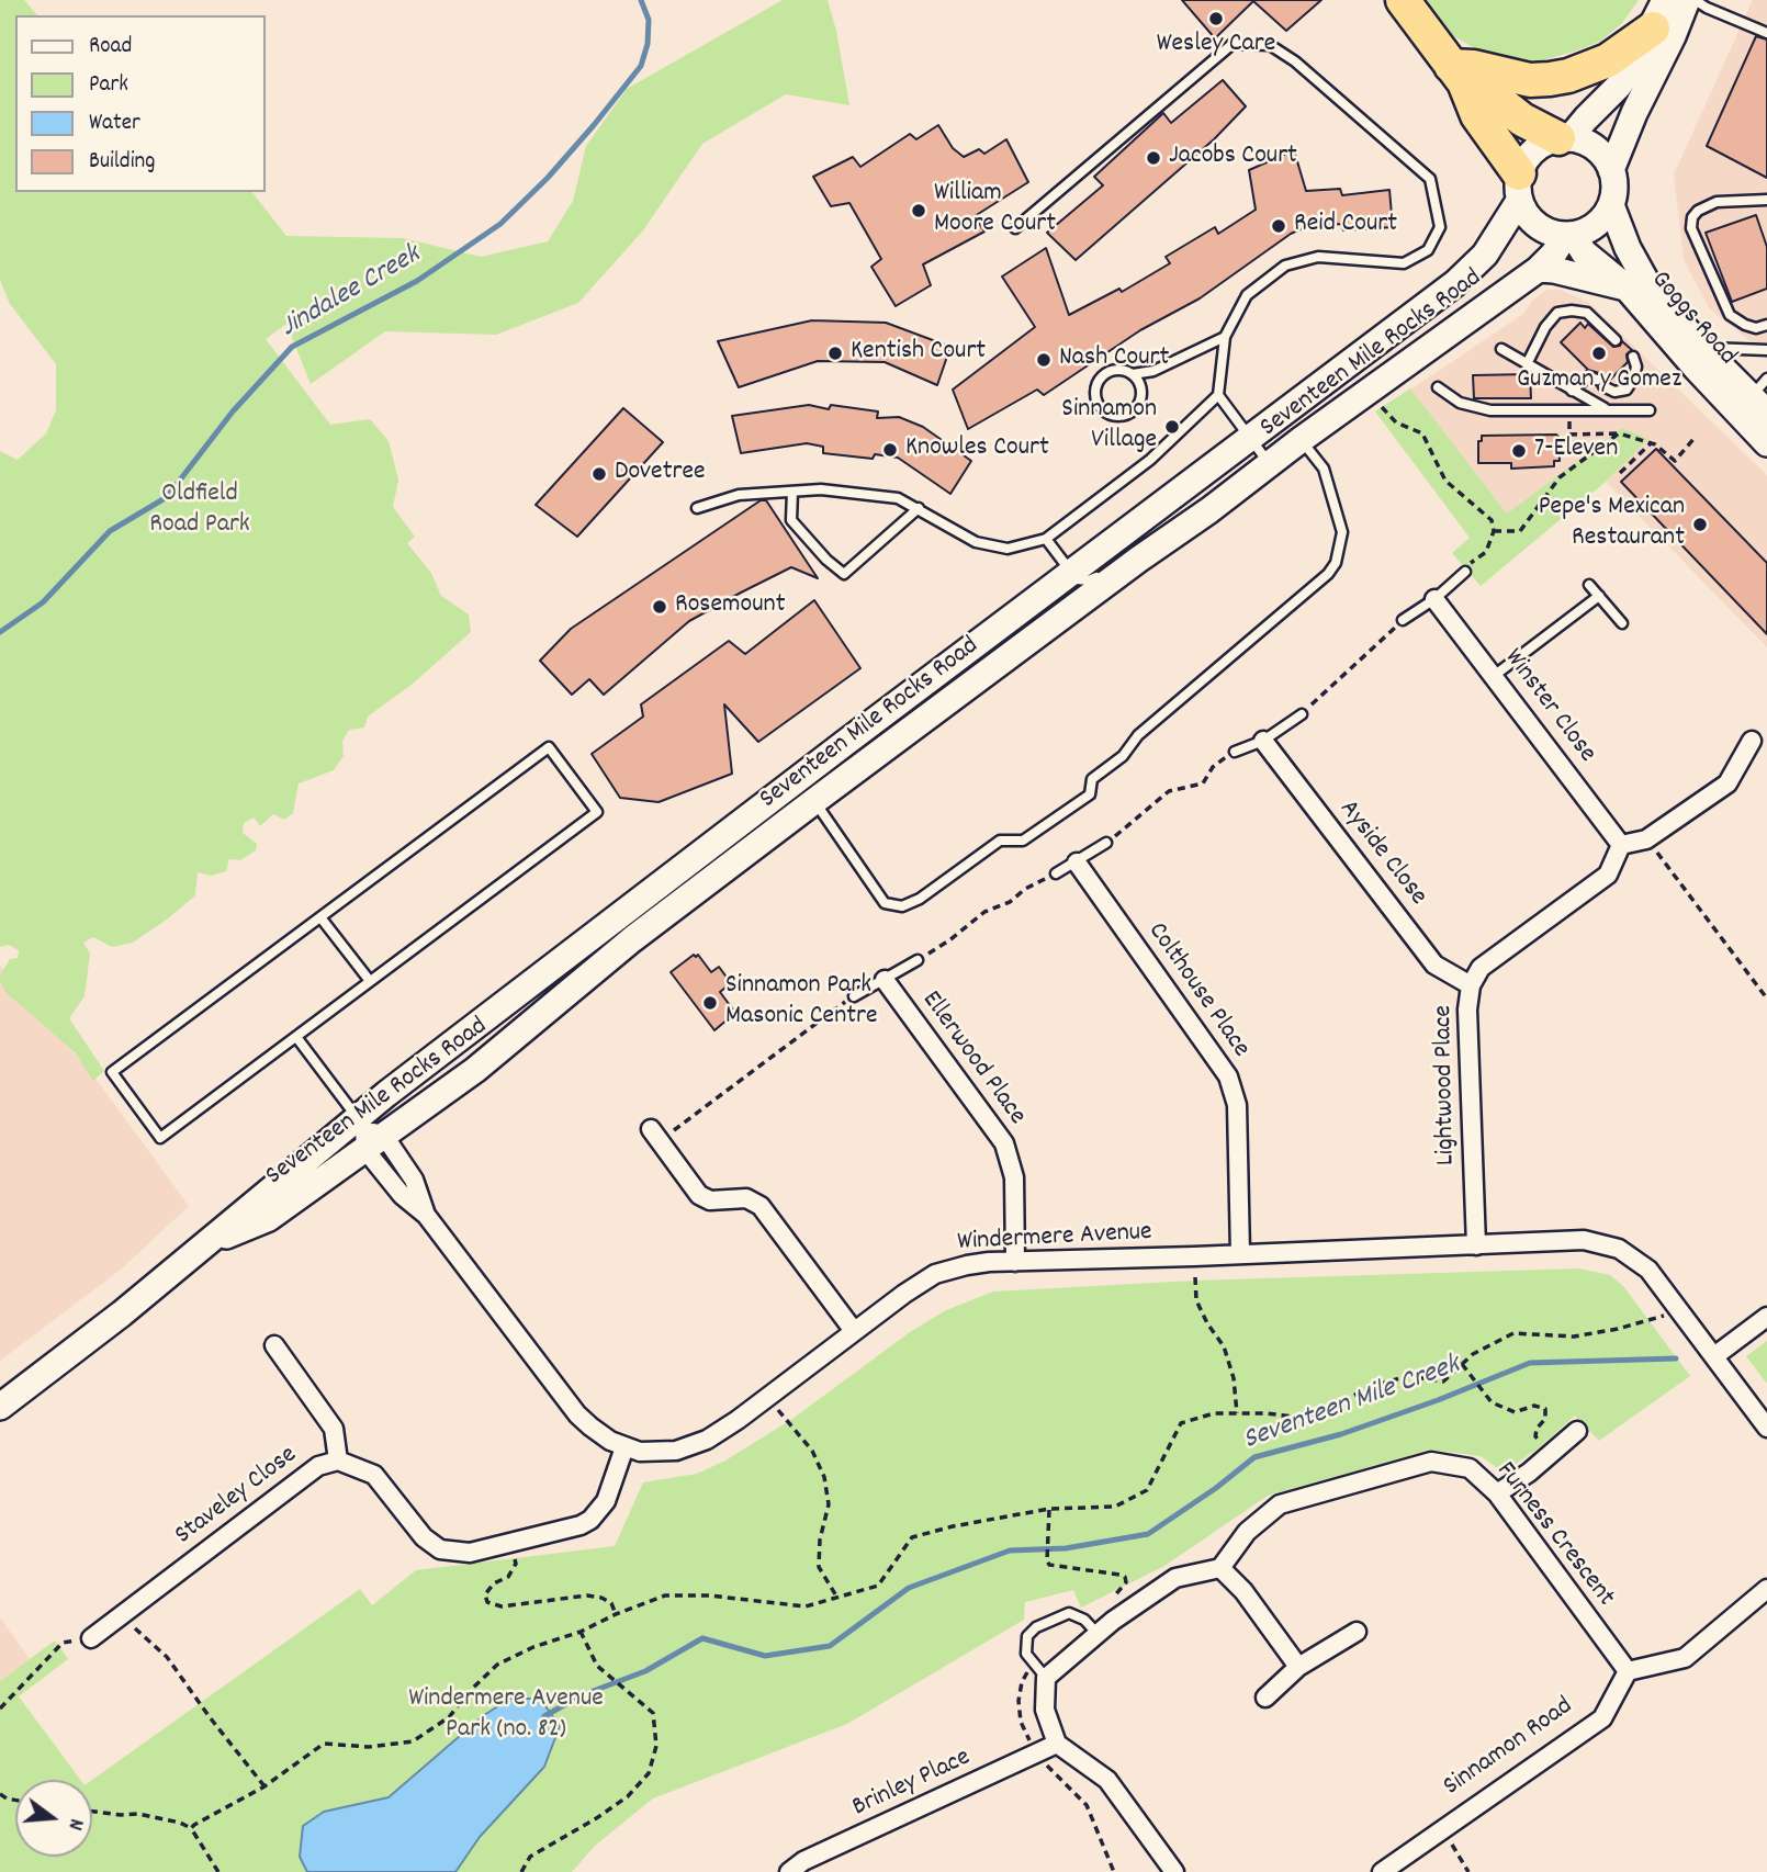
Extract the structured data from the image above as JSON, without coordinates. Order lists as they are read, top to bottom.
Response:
{
  "streets": {
    "main road": ["Goggs Road", "Seventeen Mile Rocks Road"],
    "street": [
      "Winster Close",
      "Ayside Close",
      "Colthouse Place",
      "Ellerwood Place",
      "Lightwood Place",
      "Windermere Avenue",
      "Staveley Close",
      "Furness Crescent",
      "Sinnamon Road",
      "Brinley Place"
    ]
  },
  "crossings": [
    ["Goggs Road", "Seventeen Mile Rocks Road"],
    ["Seventeen Mile Rocks Road", "Windermere Avenue"],
    ["Winster Close", "Lightwood Place"],
    ["Ayside Close", "Lightwood Place"],
    ["Colthouse Place", "Windermere Avenue"],
    ["Ellerwood Place", "Windermere Avenue"],
    ["Lightwood Place", "Windermere Avenue"],
    ["Windermere Avenue", "Staveley Close"],
    ["Furness Crescent", "Sinnamon Road"]
  ],
  "water": ["Jindalee Creek", "Seventeen Mile Creek"],
  "parks": ["Oldfield Road Park", "Windermere Avenue Park (no. 82)"],
  "places": [
    "Wesley Care",
    "Jacobs Court",
    "William Moore Court",
    "Reid Court",
    "Kentish Court",
    "Guzman y Gomez",
    "Nash Court",
    "Sinnamon Village",
    "Knowles Court",
    "7-Eleven",
    "Dovetree",
    "Pepe's Mexican Restaurant",
    "Rosemount",
    "Sinnamon Park Masonic Centre"
  ],
  "legend": [
    "Road",
    "Park",
    "Water",
    "Building"
  ],
  "north": "right"
}
